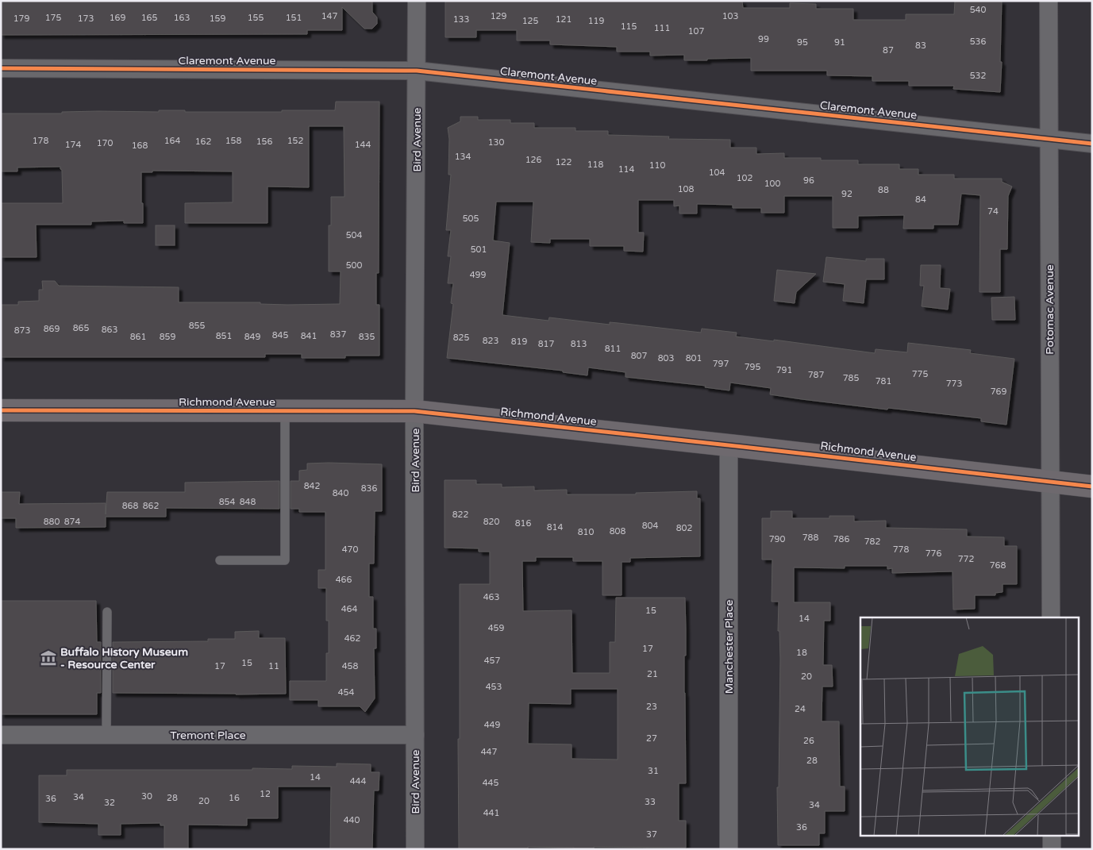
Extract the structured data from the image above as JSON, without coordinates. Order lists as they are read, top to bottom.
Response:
{
  "streets": {
    "street": [
      "Claremont Avenue",
      "Bird Avenue",
      "Potomac Avenue",
      "Richmond Avenue",
      "Manchester Place",
      "Tremont Place"
    ]
  },
  "crossings": [
    ["Claremont Avenue", "Bird Avenue"],
    ["Claremont Avenue", "Potomac Avenue"],
    ["Bird Avenue", "Richmond Avenue"],
    ["Bird Avenue", "Tremont Place"],
    ["Potomac Avenue", "Richmond Avenue"],
    ["Richmond Avenue", "Manchester Place"]
  ],
  "places": {
    "museum": ["Buffalo History Museum - Resource Center"]
  },
  "house_numbers": [
    "540",
    "147",
    "129",
    "103",
    "175",
    "169",
    "165",
    "163",
    "155",
    "151",
    "179",
    "173",
    "159",
    "133",
    "121",
    "125",
    "119",
    "115",
    "111",
    "107",
    "99",
    "536",
    "95",
    "91",
    "83",
    "87",
    "532",
    "178",
    "164",
    "158",
    "152",
    "162",
    "156",
    "130",
    "170",
    "174",
    "144",
    "168",
    "134",
    "126",
    "122",
    "118",
    "110",
    "114",
    "104",
    "102",
    "96",
    "100",
    "108",
    "88",
    "92",
    "84",
    "74",
    "505",
    "504",
    "501",
    "500",
    "499",
    "855",
    "865",
    "869",
    "863",
    "873",
    "837",
    "845",
    "851",
    "841",
    "861",
    "859",
    "849",
    "835",
    "825",
    "823",
    "819",
    "817",
    "813",
    "811",
    "807",
    "803",
    "801",
    "797",
    "795",
    "791",
    "775",
    "787",
    "785",
    "781",
    "773",
    "769",
    "842",
    "836",
    "840",
    "854",
    "848",
    "868",
    "862",
    "822",
    "880",
    "874",
    "820",
    "816",
    "804",
    "814",
    "802",
    "808",
    "810",
    "788",
    "790",
    "786",
    "782",
    "470",
    "778",
    "776",
    "772",
    "768",
    "466",
    "463",
    "464",
    "15",
    "14",
    "459",
    "462",
    "17",
    "18",
    "457",
    "15",
    "17",
    "11",
    "458",
    "21",
    "20",
    "453",
    "454",
    "23",
    "24",
    "449",
    "27",
    "26",
    "447",
    "28",
    "31",
    "14",
    "444",
    "445",
    "12",
    "30",
    "34",
    "28",
    "16",
    "36",
    "20",
    "33",
    "32",
    "34",
    "441",
    "440",
    "36",
    "37"
  ]
}
